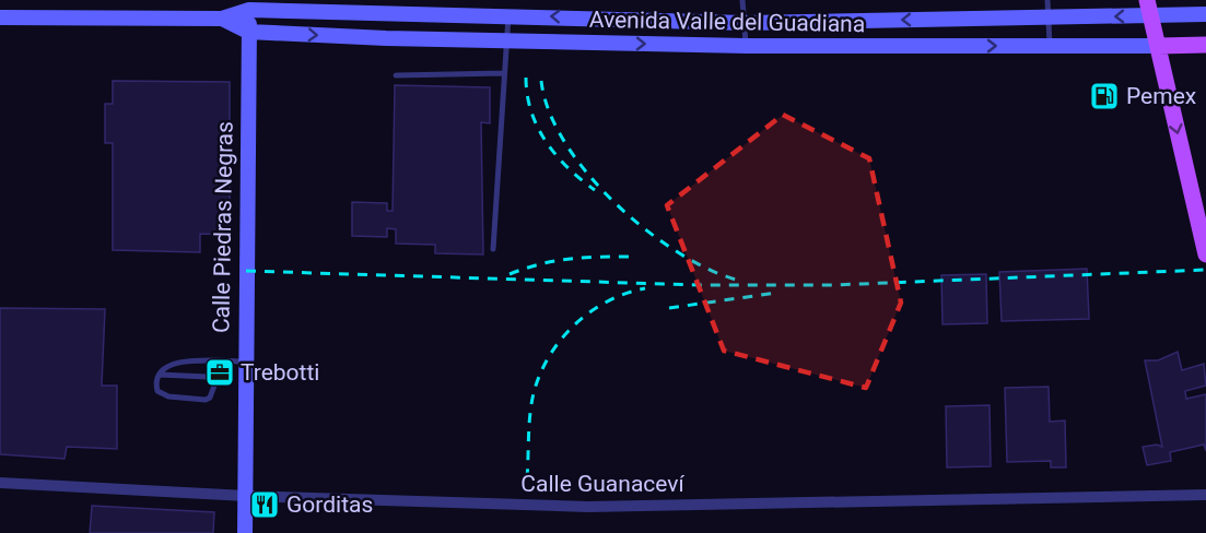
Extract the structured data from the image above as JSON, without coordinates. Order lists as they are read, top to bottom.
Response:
{
  "streets": {
    "main road": ["Avenida Valle del Guadiana", "Calle Piedras Negras"],
    "street": ["Calle Guanaceví"]
  },
  "crossings": [
    ["Avenida Valle del Guadiana", "Calle Piedras Negras"],
    ["Calle Piedras Negras", "Calle Guanaceví"]
  ],
  "places": {
    "fuel station": ["Pemex"],
    "office": ["Trebotti"],
    "restaurant": ["Gorditas"]
  }
}
